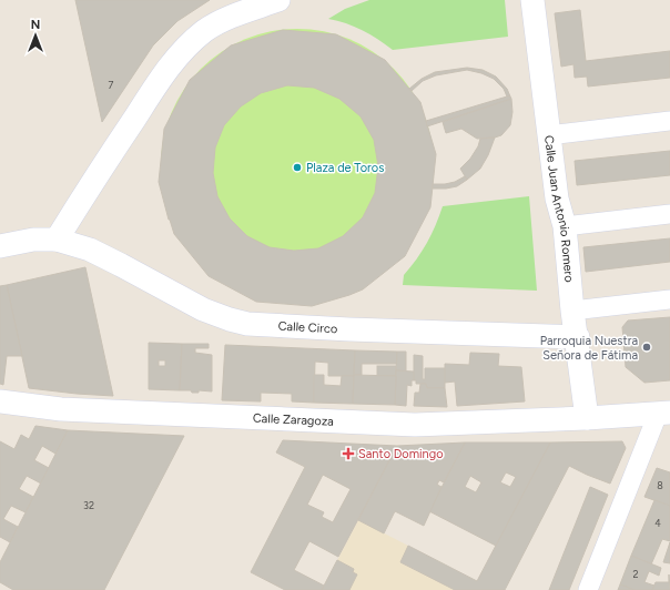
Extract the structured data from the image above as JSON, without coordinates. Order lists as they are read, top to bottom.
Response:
{
  "streets": {
    "street": ["Calle Juan Antonio Romero", "Calle Circo", "Calle Zaragoza"]
  },
  "crossings": [
    ["Calle Juan Antonio Romero", "Calle Circo"],
    ["Calle Juan Antonio Romero", "Calle Zaragoza"]
  ],
  "places": {
    "other": ["Plaza de Toros", "Parroquia Nuestra Señora de Fátima"],
    "health": ["Santo Domingo"]
  },
  "house_numbers": [
    "7",
    "8",
    "32",
    "4",
    "2"
  ],
  "north": "top"
}
